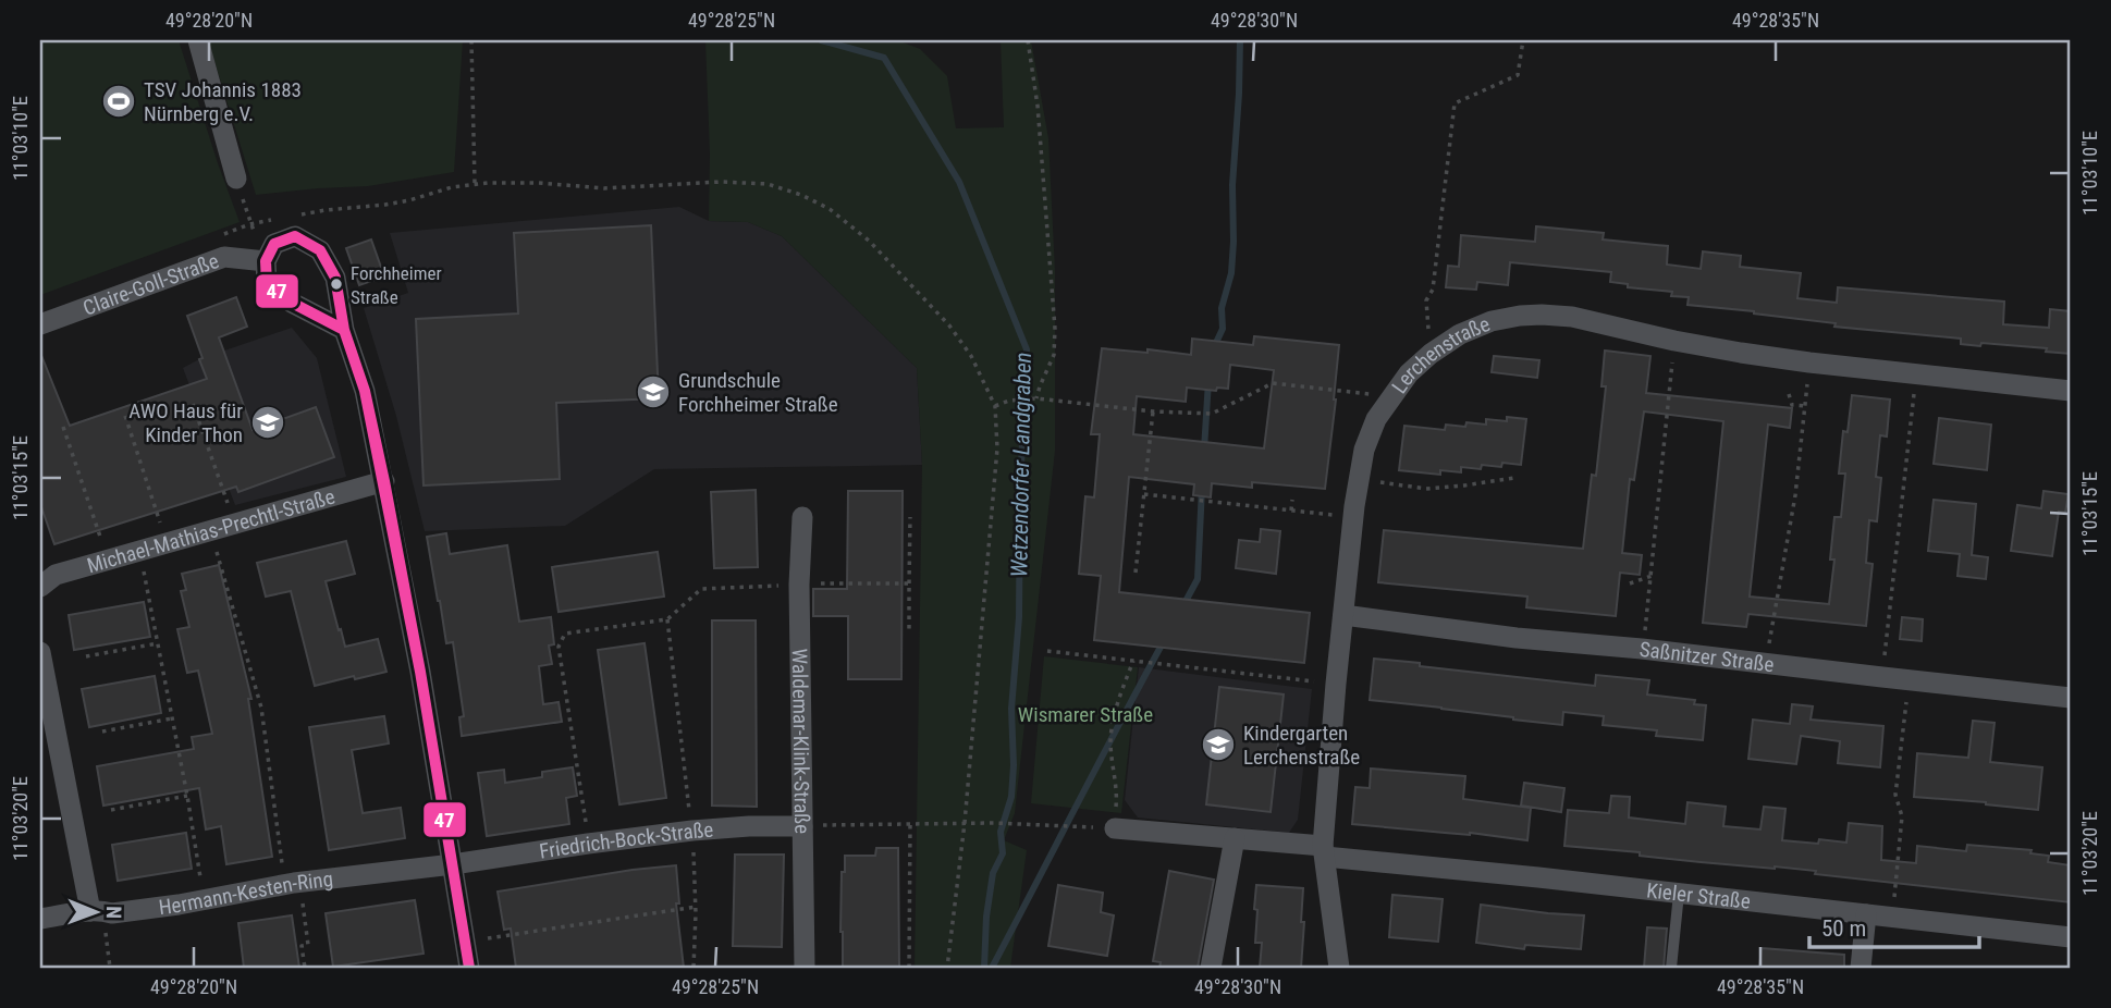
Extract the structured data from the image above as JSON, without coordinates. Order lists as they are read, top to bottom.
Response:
{
  "streets": {
    "street": [
      "Claire-Goll-Straße",
      "Lerchenstraße",
      "Michael-Mathias-Prechtl-Straße",
      "Saßnitzer Straße",
      "Waldemar-Klink-Straße",
      "Friedrich-Bock-Straße",
      "Hermann-Kesten-Ring",
      "Kieler Straße"
    ]
  },
  "crossings": [
    ["Lerchenstraße", "Saßnitzer Straße"],
    ["Lerchenstraße", "Kieler Straße"],
    ["Waldemar-Klink-Straße", "Friedrich-Bock-Straße"],
    ["Friedrich-Bock-Straße", "Hermann-Kesten-Ring"]
  ],
  "water": ["Wetzendorfer Landgraben"],
  "parks": ["Wismarer Straße"],
  "places": {
    "sports": ["TSV Johannis 1883 Nürnberg e.V."],
    "other": ["Forchheimer Straße"],
    "school or university": ["Grundschule Forchheimer Straße", "AWO Haus für Kinder Thon", "Kindergarten Lerchenstraße"]
  },
  "lines": ["transit line 47"],
  "scale_bar": "50 m",
  "north": "right",
  "coordinates": [
    "49°28'20\"N",
    "49°28'25\"N",
    "49°28'30\"N",
    "49°28'35\"N",
    "11°03'10\"E",
    "11°03'15\"E",
    "11°03'20\"E"
  ]
}
